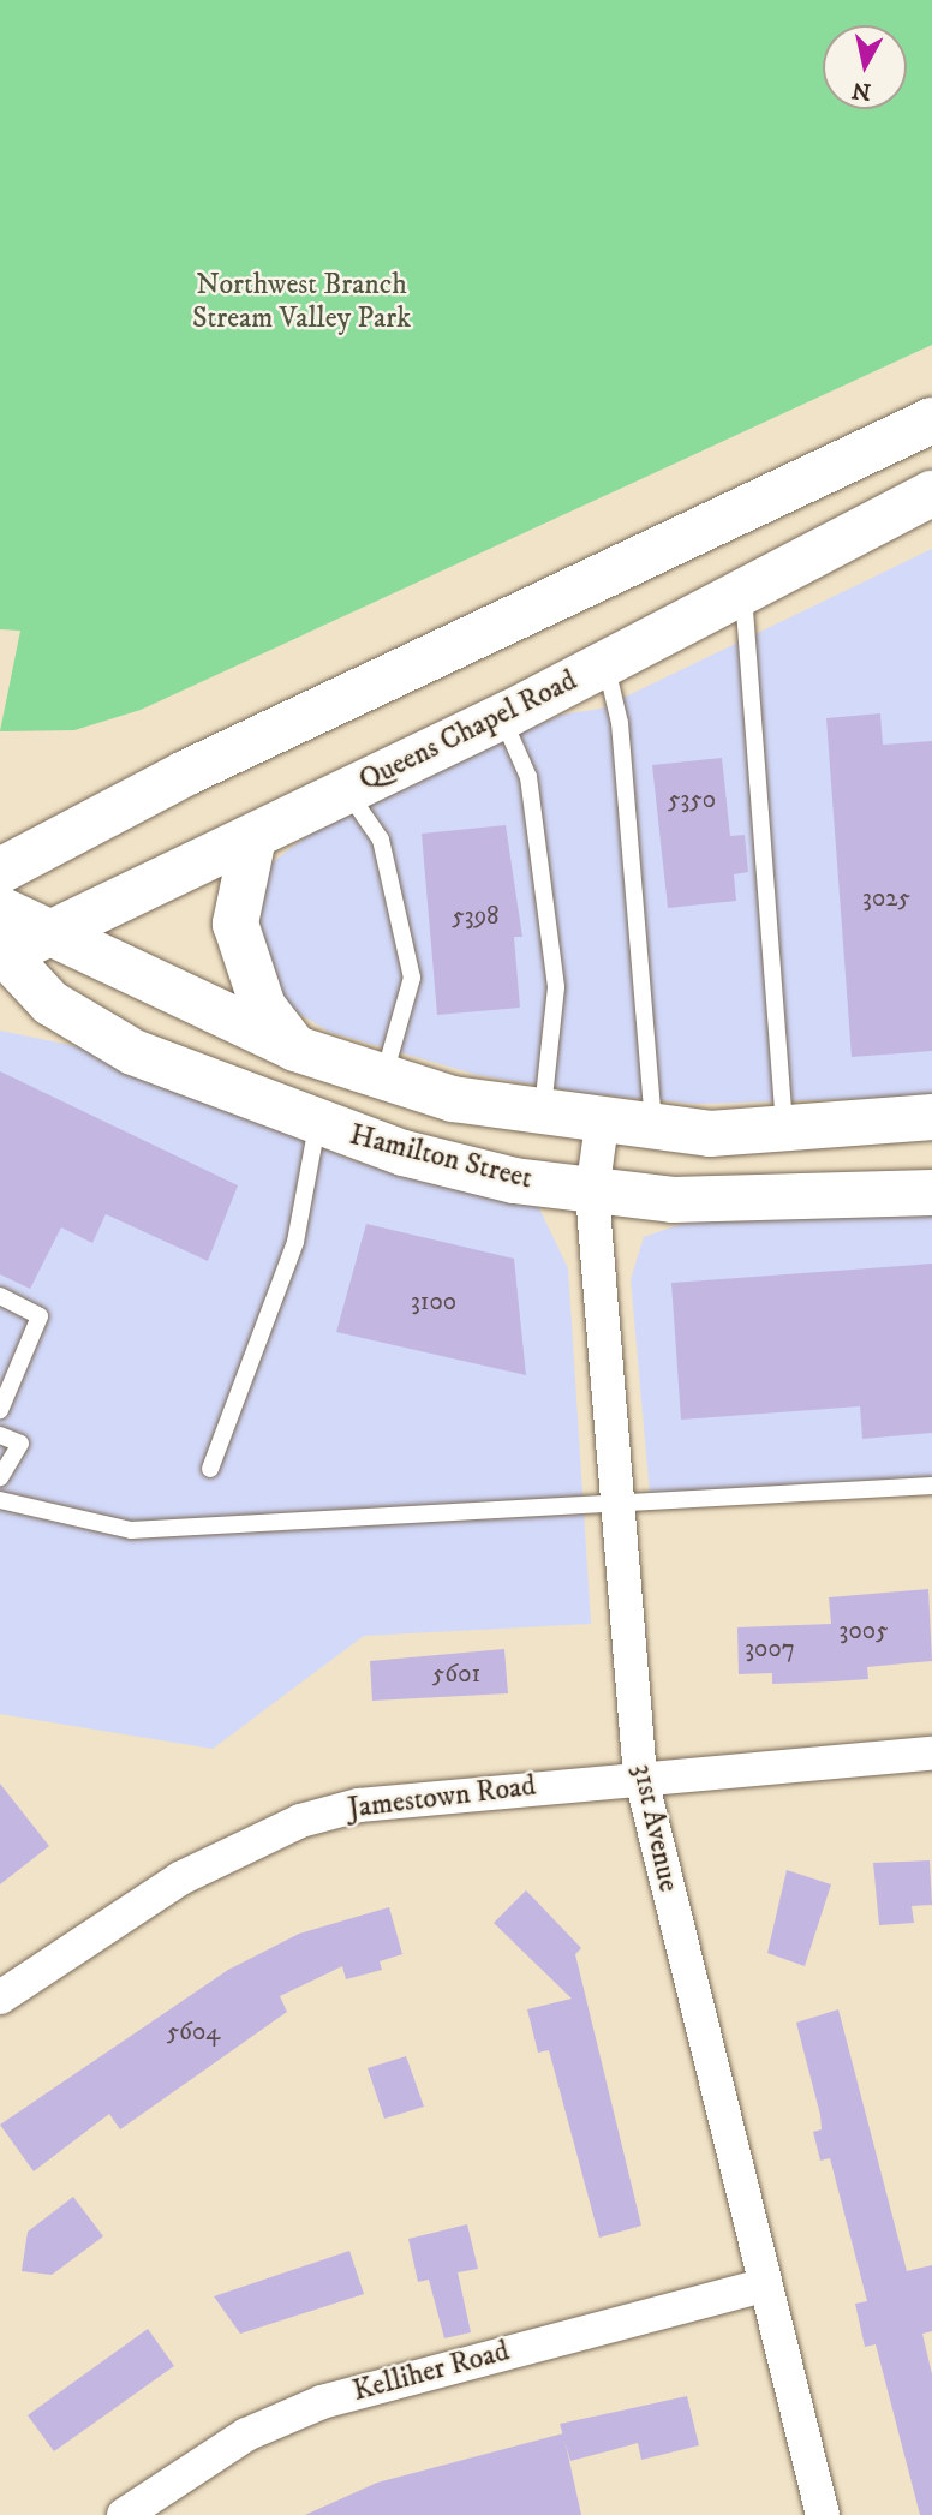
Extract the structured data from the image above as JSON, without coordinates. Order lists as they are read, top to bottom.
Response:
{
  "streets": {
    "main road": ["Queens Chapel Road", "Hamilton Street"],
    "street": ["Jamestown Road", "31st Avenue", "Kelliher Road"]
  },
  "crossings": [
    ["Queens Chapel Road", "Hamilton Street"],
    ["Hamilton Street", "31st Avenue"],
    ["Jamestown Road", "31st Avenue"],
    ["31st Avenue", "Kelliher Road"]
  ],
  "parks": ["Northwest Branch Stream Valley Park"],
  "house_numbers": [
    "5350",
    "3025",
    "5398",
    "3100",
    "3005",
    "3007",
    "5601",
    "5604"
  ],
  "north": "bottom"
}
